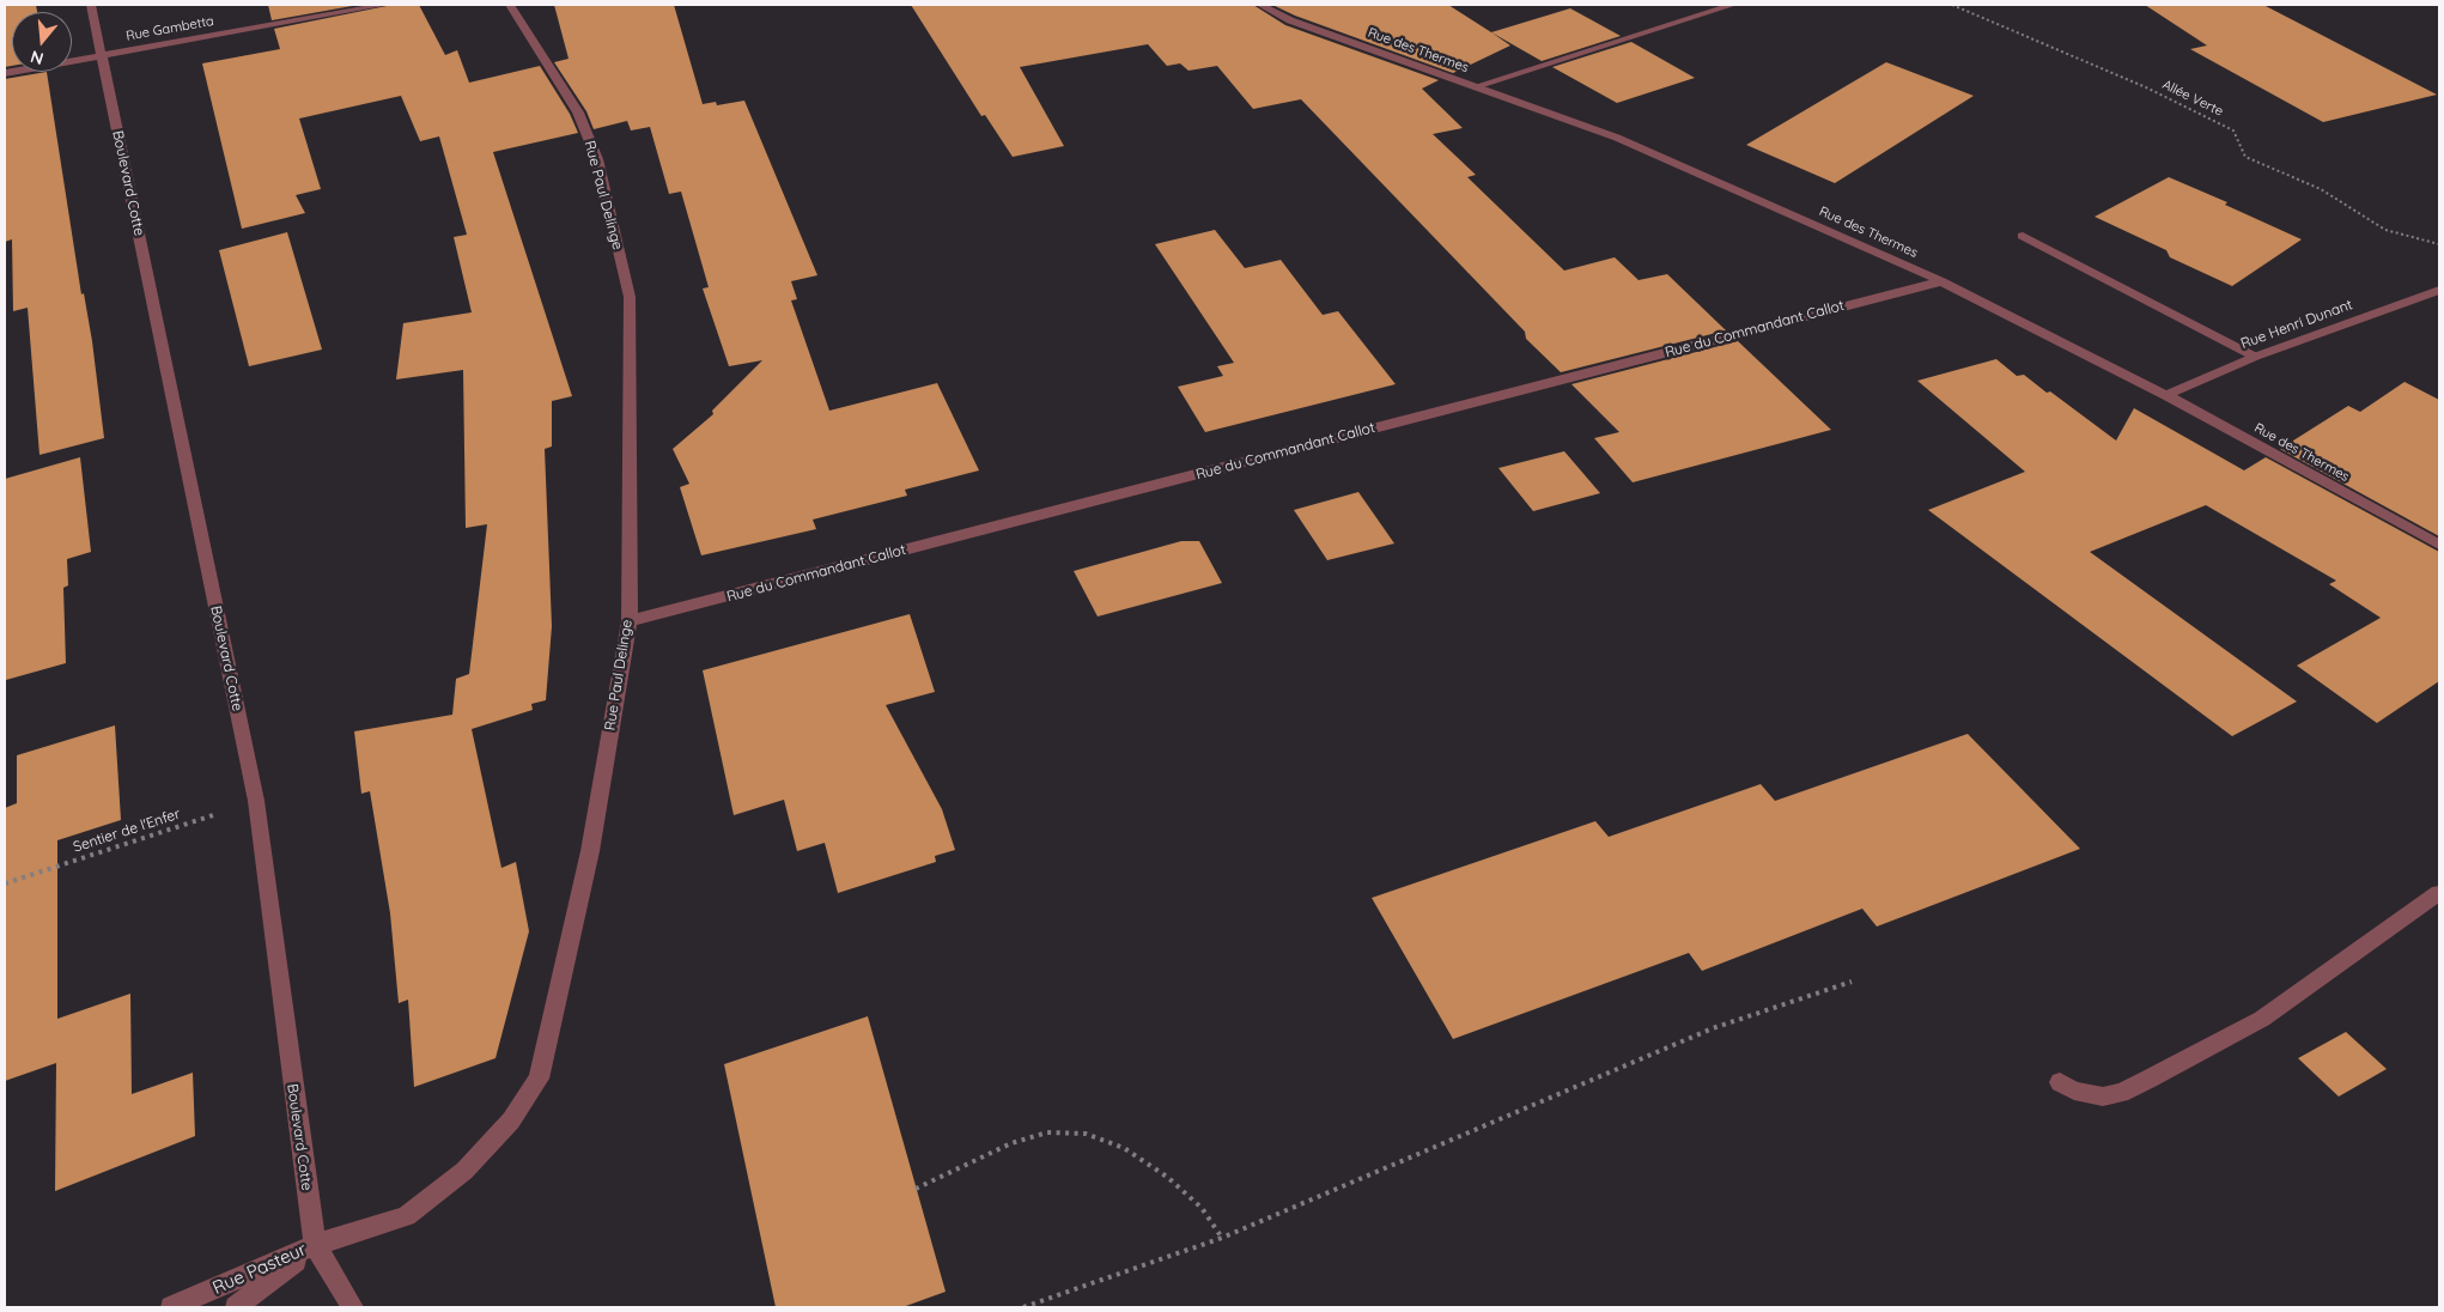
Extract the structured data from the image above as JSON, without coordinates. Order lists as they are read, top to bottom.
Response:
{
  "streets": {
    "street": [
      "Rue Gambetta",
      "Rue des Thermes",
      "Boulevard Cotte",
      "Rue Paul Delinge",
      "Rue Henri Dunant",
      "Rue du Commandant Callot",
      "Rue Pasteur"
    ],
    "path": ["Allée Verte", "Sentier de l'Enfer"]
  },
  "crossings": [
    ["Rue Gambetta", "Boulevard Cotte"],
    ["Rue des Thermes", "Rue Henri Dunant"],
    ["Rue des Thermes", "Rue du Commandant Callot"],
    ["Boulevard Cotte", "Rue Paul Delinge"],
    ["Boulevard Cotte", "Sentier de l'Enfer"],
    ["Boulevard Cotte", "Rue Pasteur"],
    ["Rue Paul Delinge", "Rue du Commandant Callot"],
    ["Rue Paul Delinge", "Rue Pasteur"]
  ],
  "north": "bottom"
}
